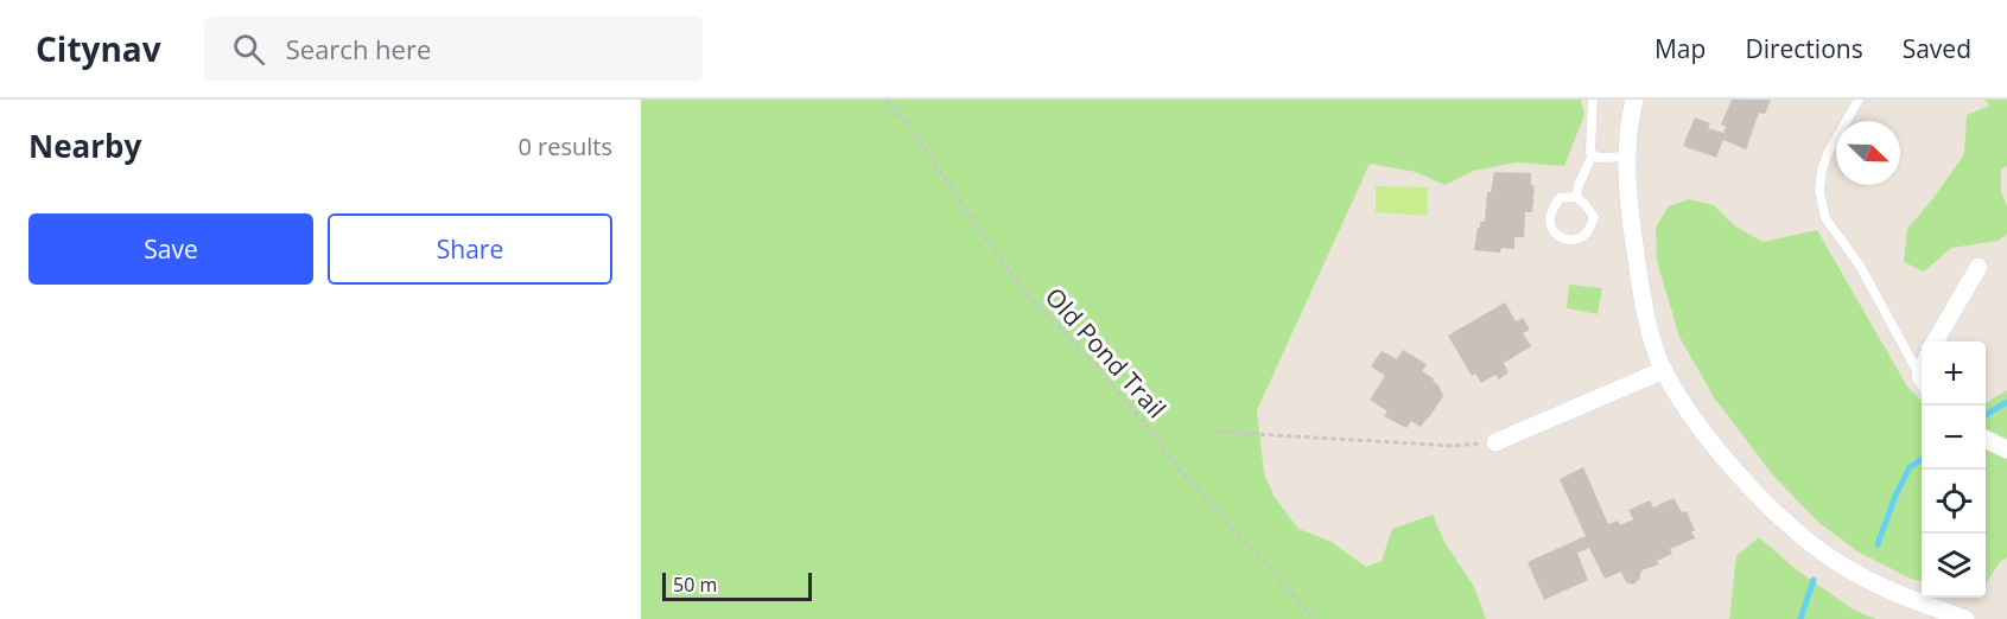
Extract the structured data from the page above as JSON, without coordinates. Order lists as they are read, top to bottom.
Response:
{
  "streets": {
    "path": ["Old Pond Trail"]
  },
  "scale_bar": "50 m",
  "north": "bottom right",
  "page": {
    "header": "Citynav",
    "search": "Search here",
    "nav": ["Map", "Directions", "Saved"],
    "heading": ["Nearby", "0 results"],
    "buttons": ["Save", "Share"],
    "map_buttons": ["+", "−"],
    "scale": "50 m"
  }
}
